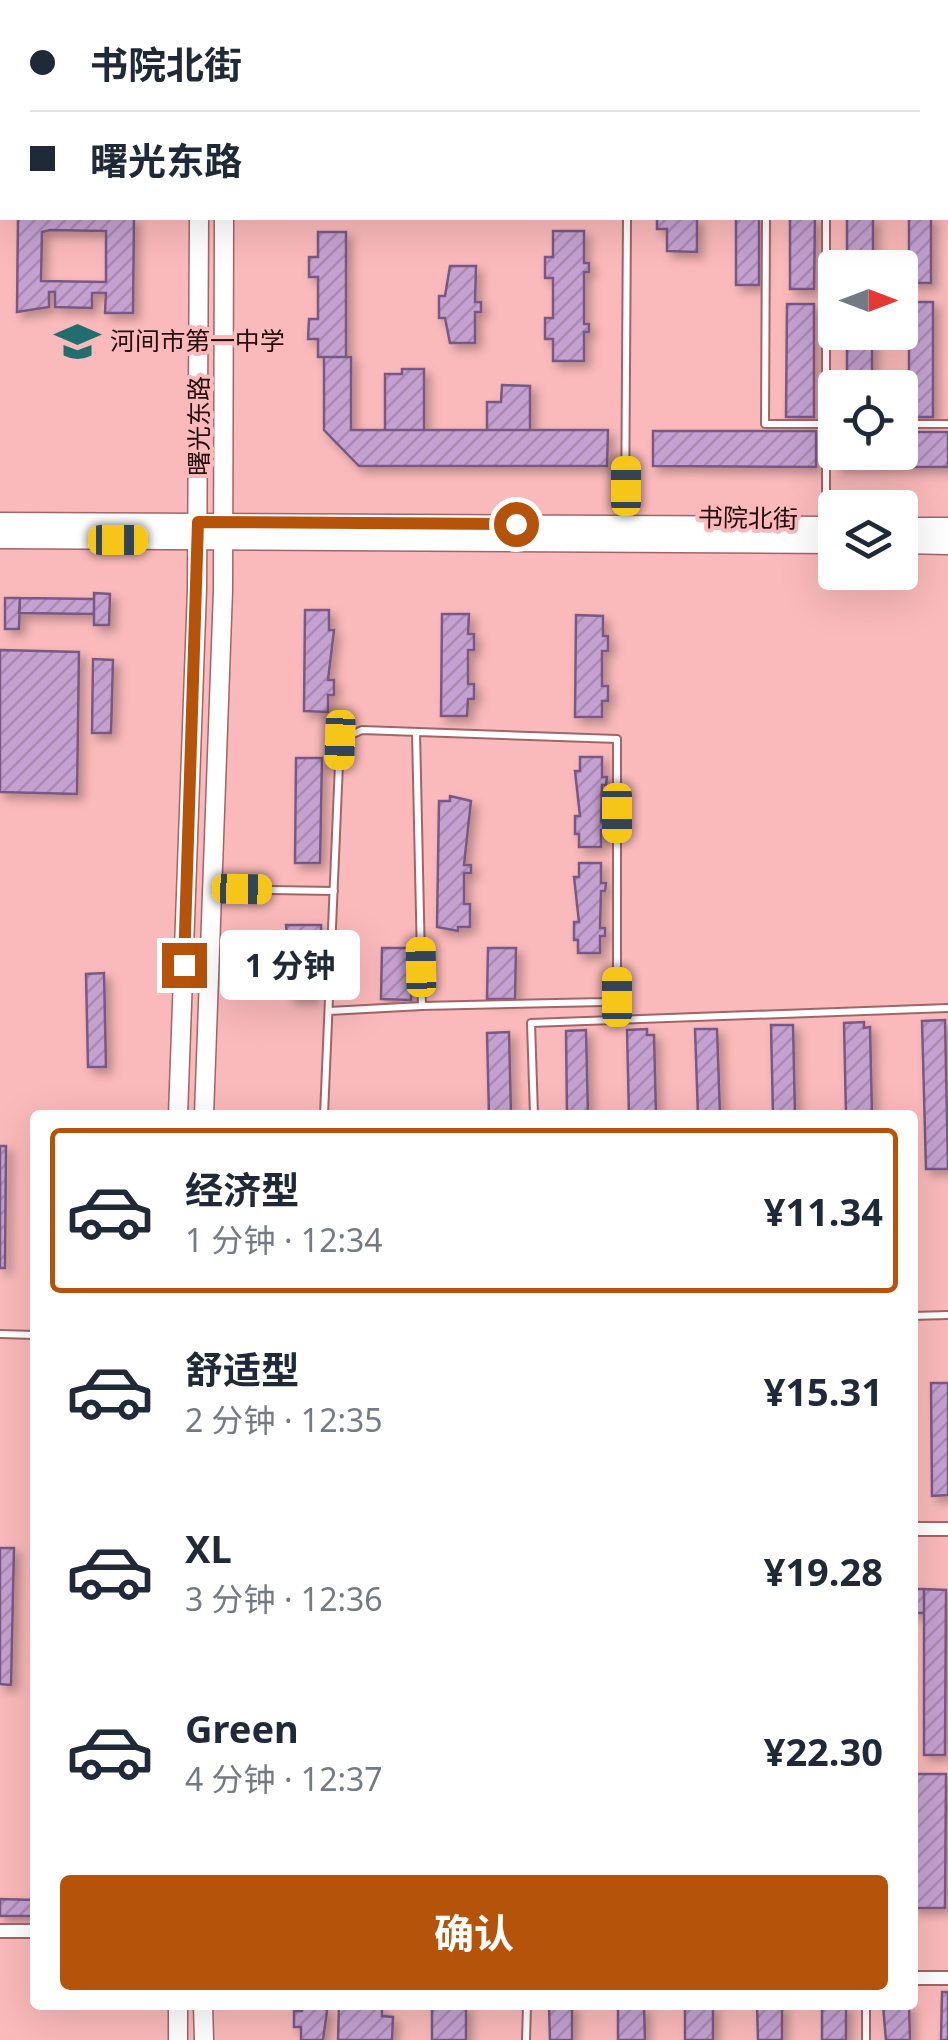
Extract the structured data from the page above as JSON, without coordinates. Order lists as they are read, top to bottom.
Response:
{
  "streets": {
    "main road": ["曙光东路", "书院北街"]
  },
  "crossings": [
    ["曙光东路", "书院北街"]
  ],
  "places": {
    "school or university": ["河间市第一中学"]
  },
  "north": "right",
  "page": {
    "banner": ["书院北街", "曙光东路"],
    "bubble": "1 分钟",
    "list": [
      {
        "name": "经济型",
        "note": "1 分钟 · 12:34",
        "value": "¥11.34"
      },
      {
        "name": "舒适型",
        "note": "2 分钟 · 12:35",
        "value": "¥15.31"
      },
      {
        "name": "XL",
        "note": "3 分钟 · 12:36",
        "value": "¥19.28"
      },
      {
        "name": "Green",
        "note": "4 分钟 · 12:37",
        "value": "¥22.30"
      }
    ],
    "buttons": "确认"
  }
}
